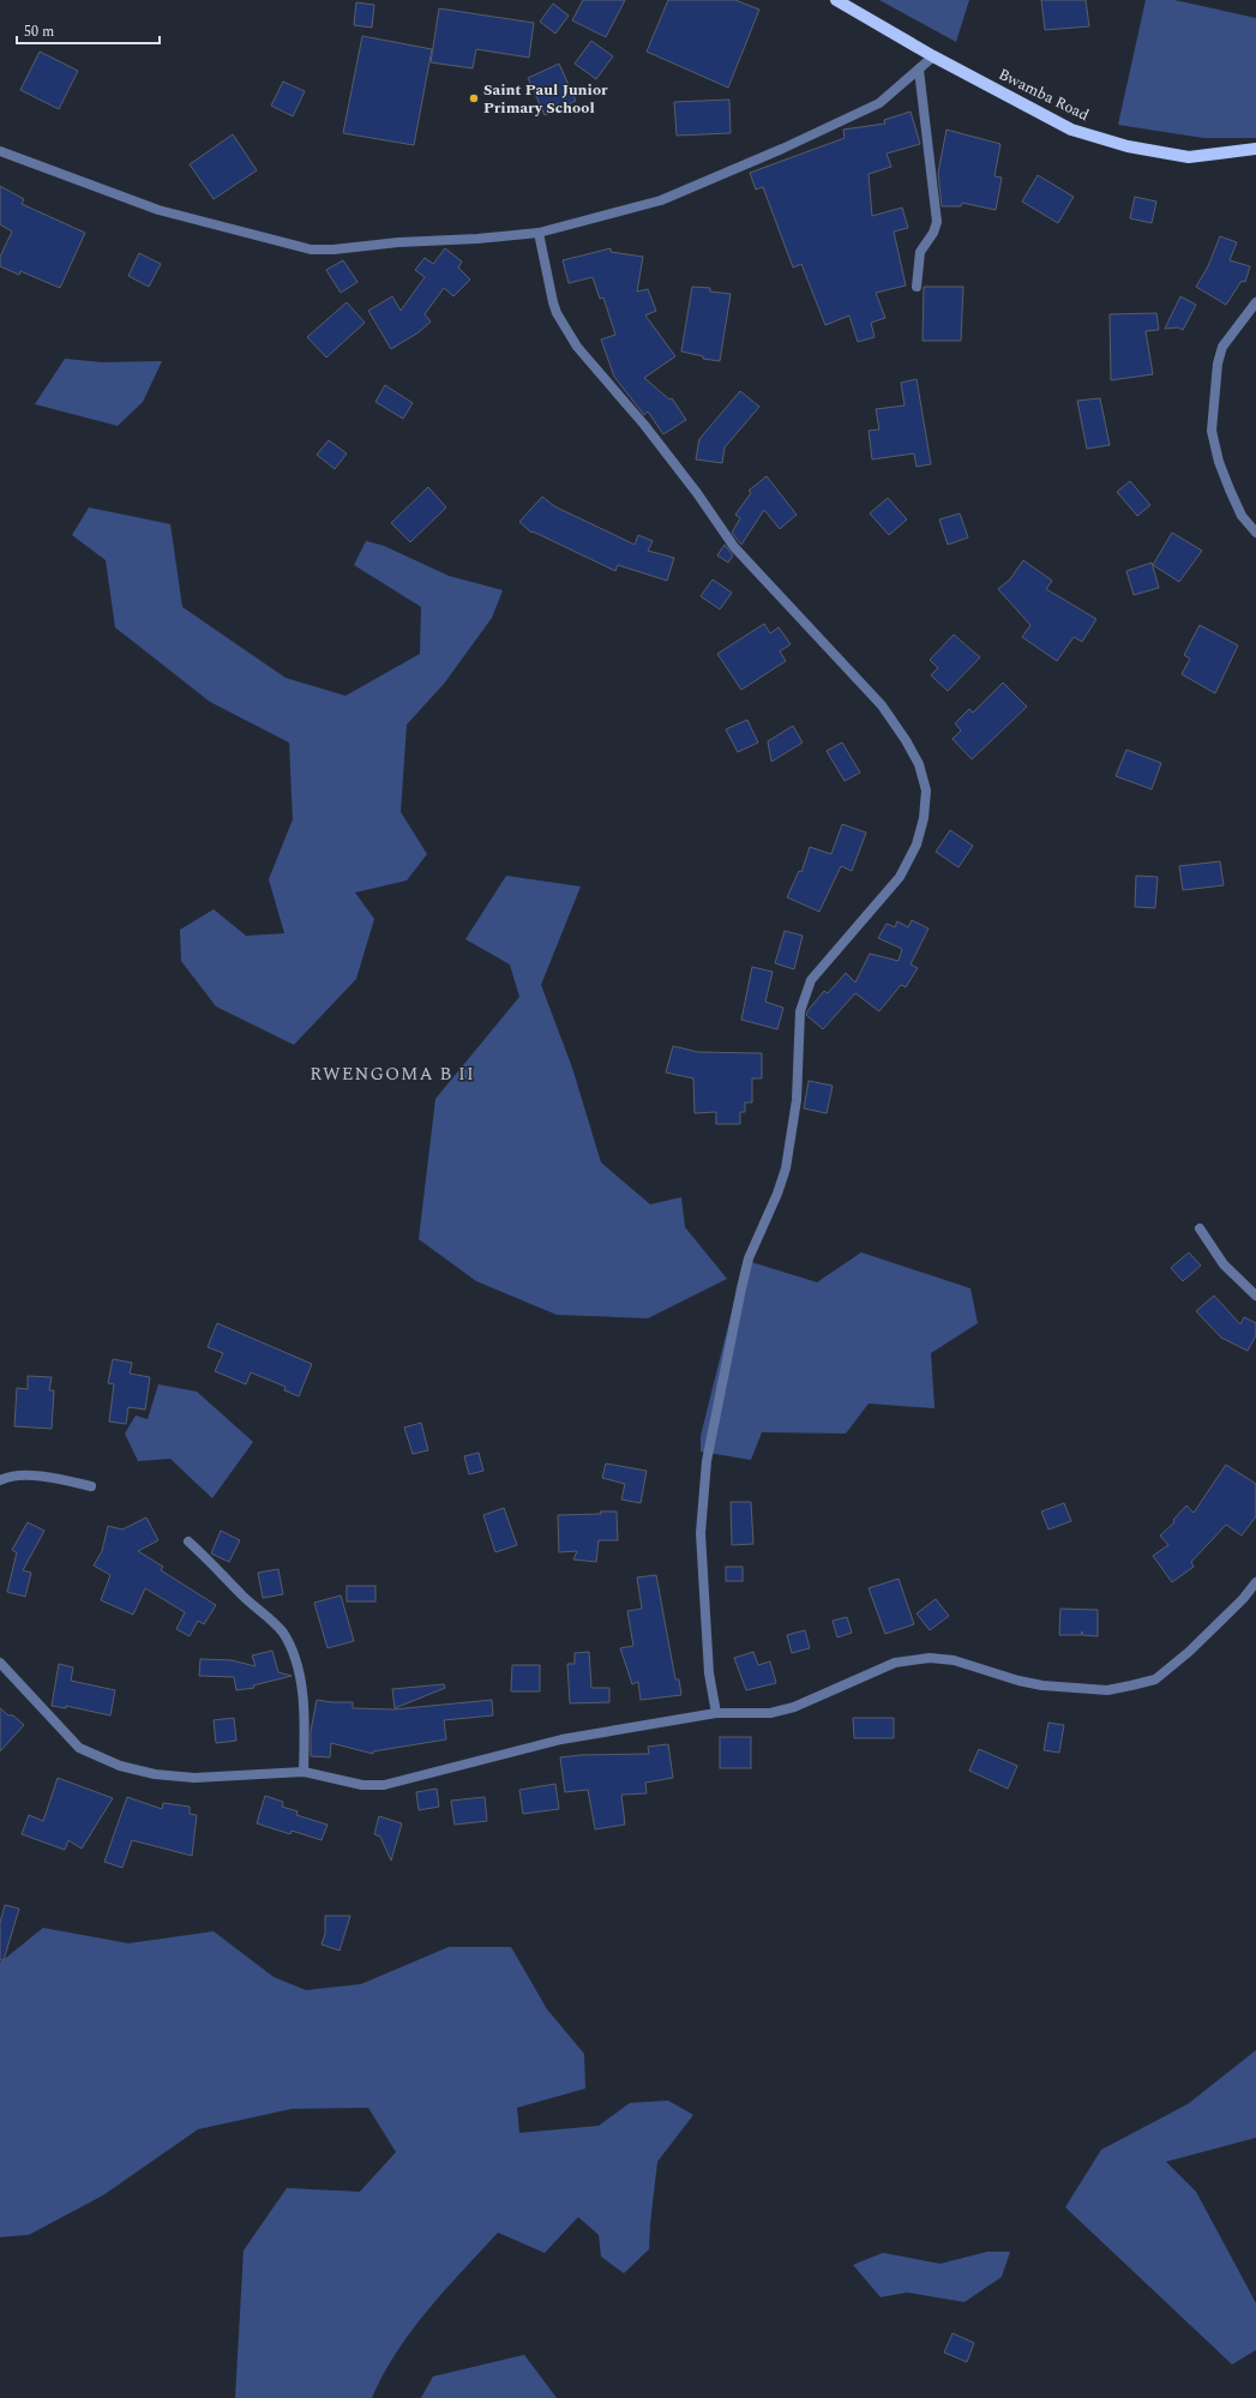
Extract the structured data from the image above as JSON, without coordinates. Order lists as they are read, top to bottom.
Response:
{
  "streets": {
    "main road": ["Bwamba Road"]
  },
  "districts": ["RWENGOMA B II"],
  "places": ["Saint Paul Junior Primary School"],
  "scale_bar": "50 m"
}
